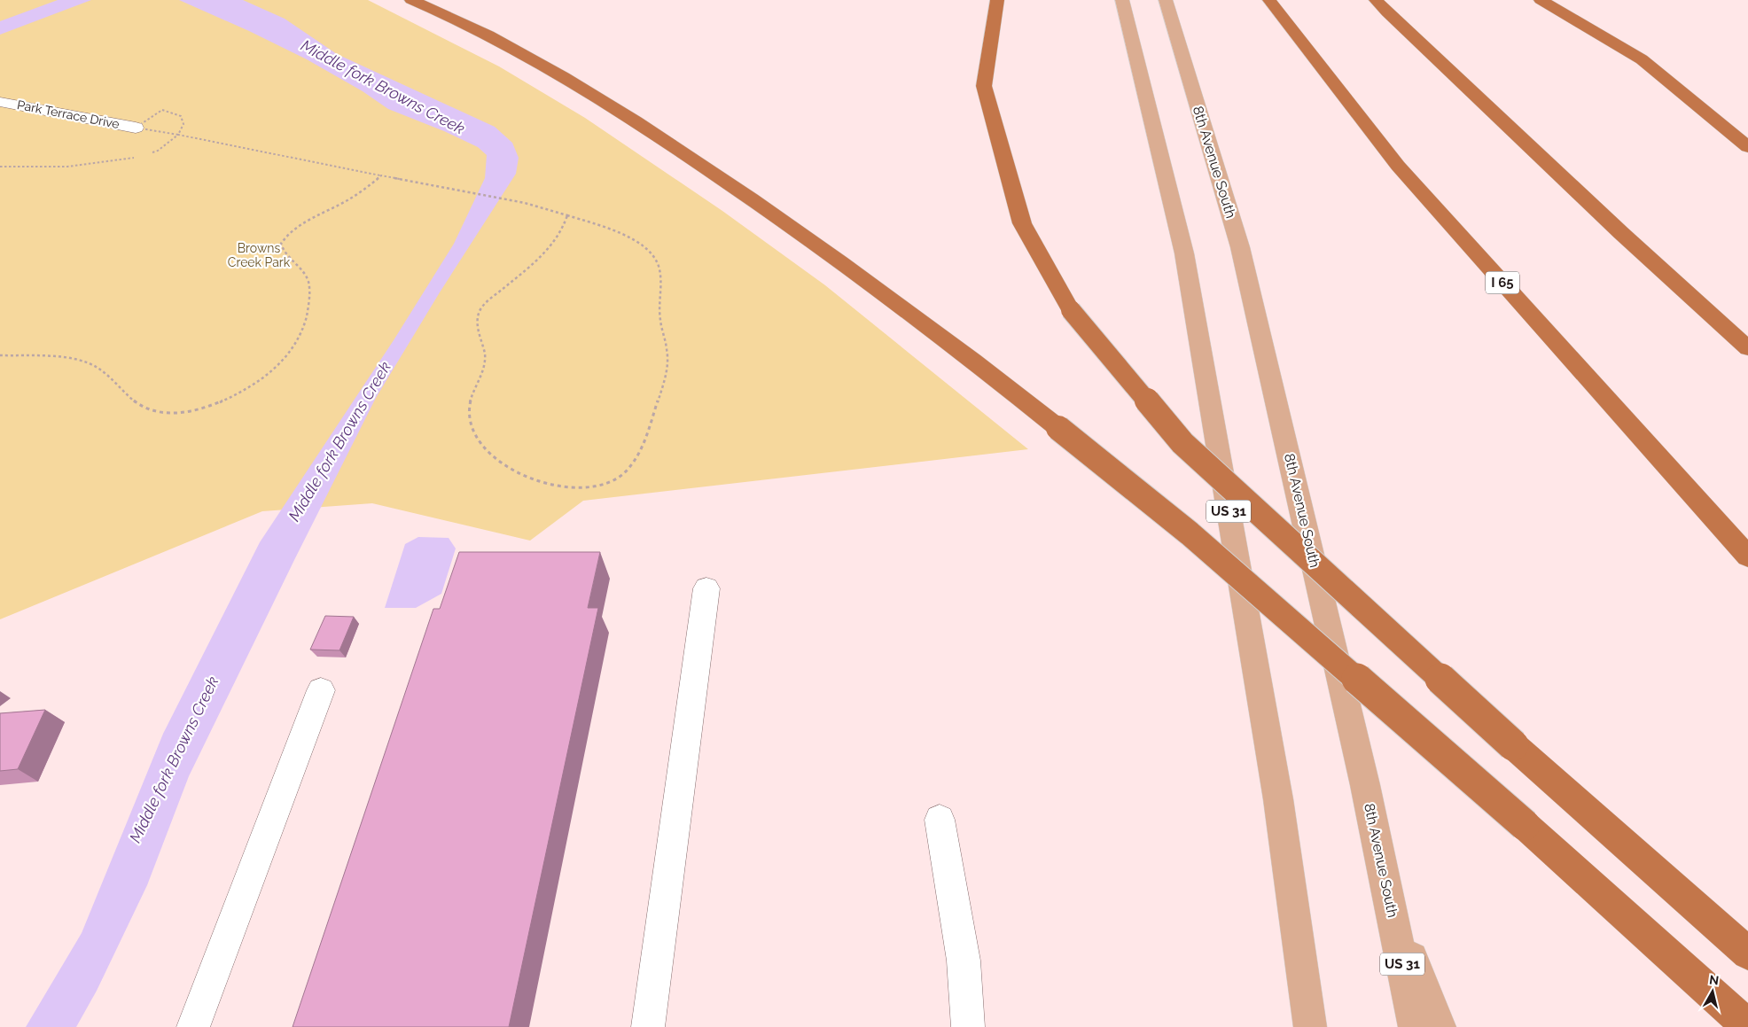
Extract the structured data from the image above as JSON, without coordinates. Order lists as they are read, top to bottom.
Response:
{
  "streets": {
    "highway": ["I 65"],
    "main road": ["8th Avenue South", "US 31"],
    "street": ["Park Terrace Drive"]
  },
  "water": ["Middle fork Browns Creek"],
  "parks": ["Browns Creek Park"],
  "north": "top"
}
